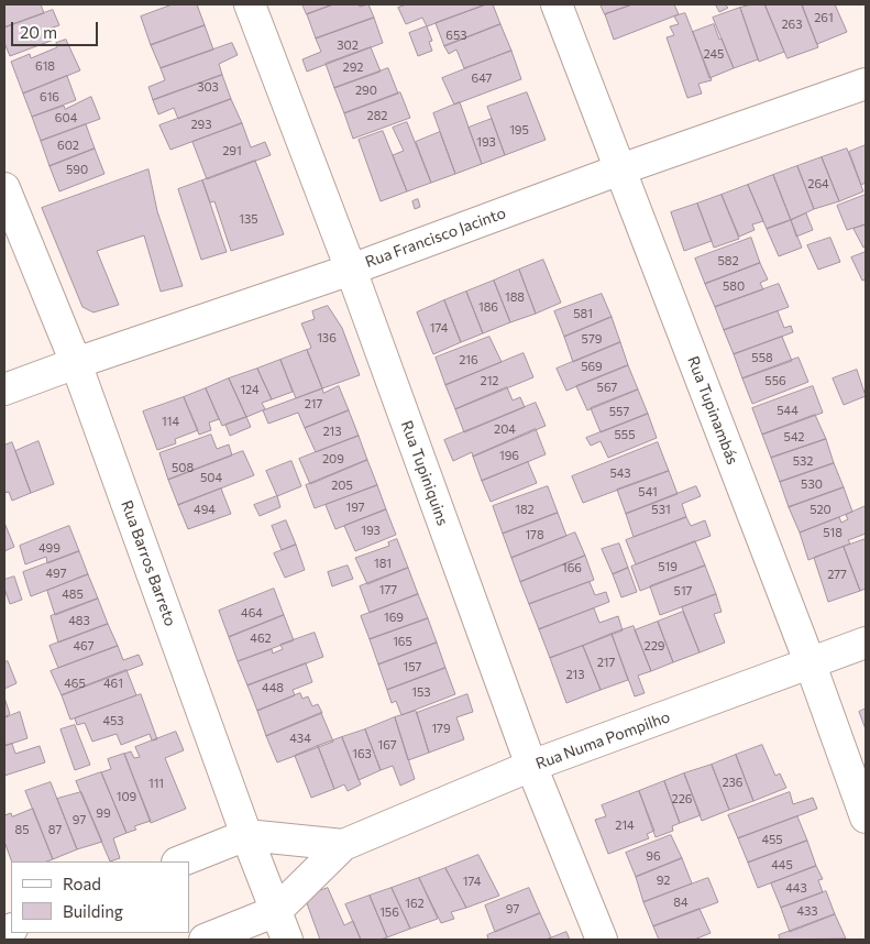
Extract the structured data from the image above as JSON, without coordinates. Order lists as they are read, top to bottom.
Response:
{
  "streets": {
    "street": [
      "Rua Francisco Jacinto",
      "Rua Tupinambás",
      "Rua Tupiniquins",
      "Rua Barros Barreto",
      "Rua Numa Pompilho"
    ]
  },
  "crossings": [
    ["Rua Francisco Jacinto", "Rua Tupinambás"],
    ["Rua Francisco Jacinto", "Rua Tupiniquins"],
    ["Rua Francisco Jacinto", "Rua Barros Barreto"],
    ["Rua Tupinambás", "Rua Numa Pompilho"],
    ["Rua Tupiniquins", "Rua Numa Pompilho"],
    ["Rua Barros Barreto", "Rua Numa Pompilho"]
  ],
  "house_numbers": [
    "261",
    "263",
    "653",
    "302",
    "245",
    "618",
    "292",
    "647",
    "303",
    "290",
    "616",
    "282",
    "604",
    "293",
    "195",
    "193",
    "602",
    "291",
    "590",
    "264",
    "135",
    "582",
    "580",
    "188",
    "186",
    "581",
    "174",
    "136",
    "579",
    "558",
    "216",
    "569",
    "212",
    "556",
    "567",
    "124",
    "217",
    "544",
    "557",
    "114",
    "204",
    "213",
    "555",
    "542",
    "196",
    "209",
    "532",
    "508",
    "543",
    "504",
    "530",
    "205",
    "541",
    "197",
    "494",
    "182",
    "531",
    "520",
    "193",
    "518",
    "178",
    "499",
    "181",
    "519",
    "166",
    "497",
    "277",
    "177",
    "517",
    "485",
    "464",
    "169",
    "483",
    "462",
    "165",
    "467",
    "229",
    "217",
    "157",
    "213",
    "465",
    "461",
    "448",
    "153",
    "453",
    "179",
    "434",
    "167",
    "163",
    "236",
    "111",
    "109",
    "226",
    "99",
    "97",
    "214",
    "85",
    "87",
    "455",
    "96",
    "445",
    "92",
    "174",
    "443",
    "84",
    "162",
    "97",
    "433",
    "156"
  ],
  "legend": ["Road", "Building"],
  "scale_bar": "20 m"
}
